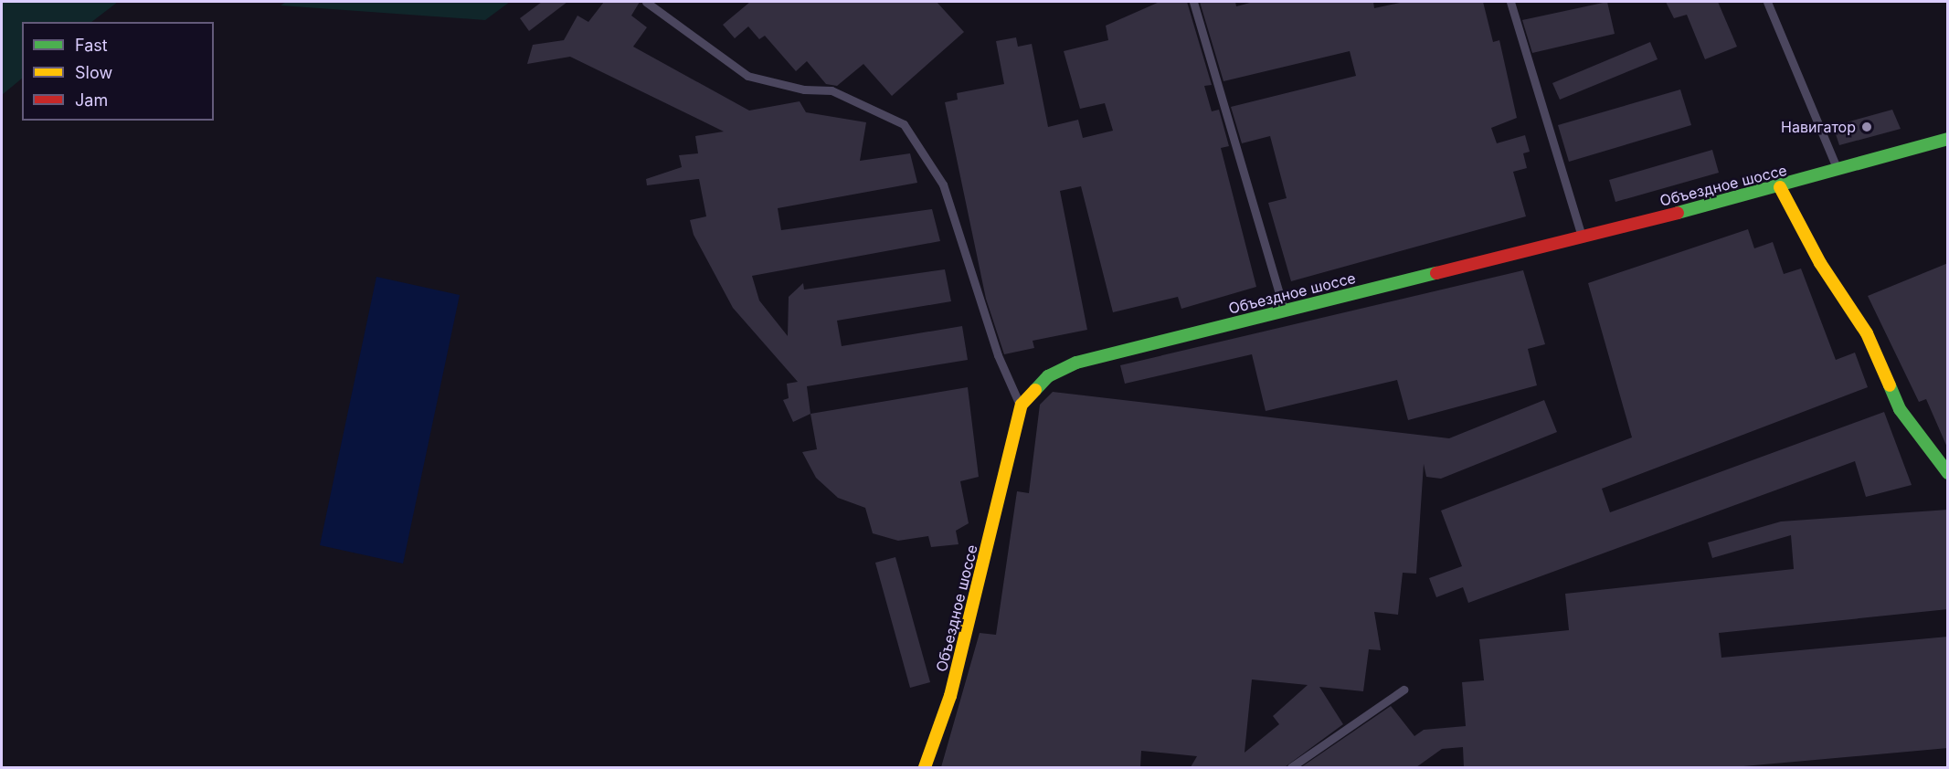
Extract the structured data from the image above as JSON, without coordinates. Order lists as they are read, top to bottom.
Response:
{
  "streets": {
    "street": ["Объездное шоссе"]
  },
  "places": ["Навигатор"],
  "legend": ["Fast", "Slow", "Jam"]
}
